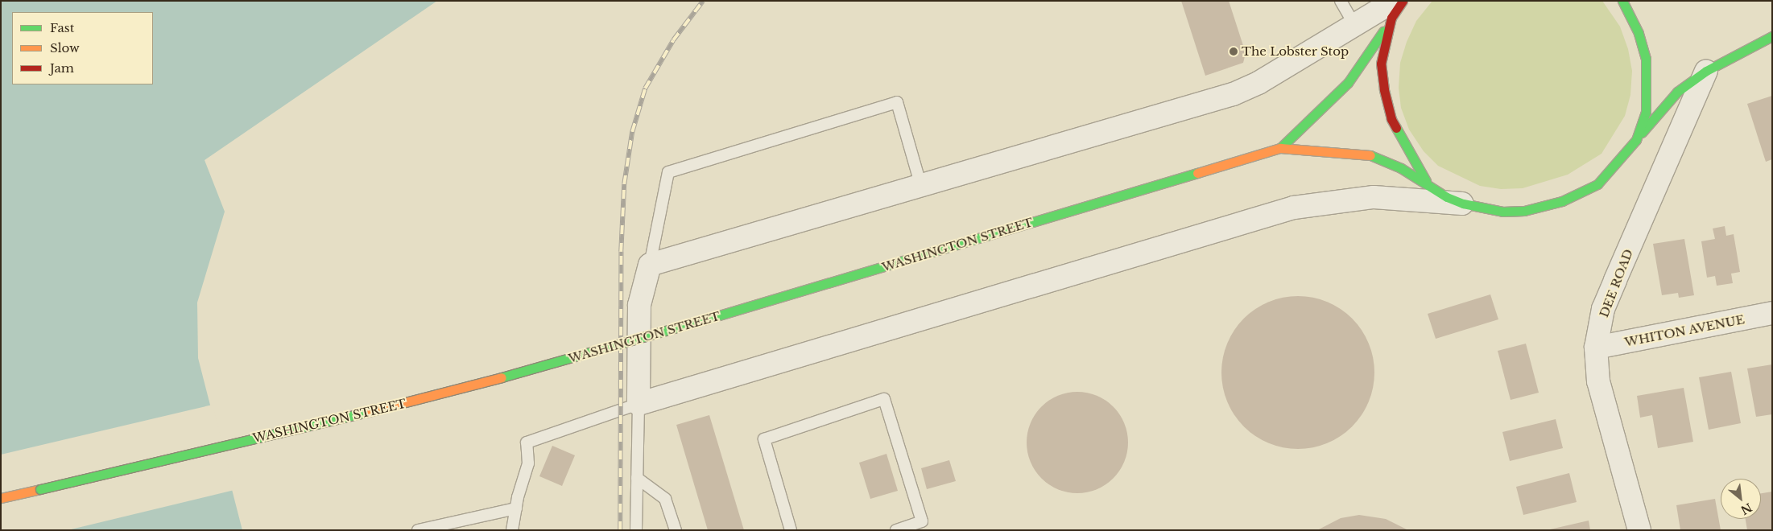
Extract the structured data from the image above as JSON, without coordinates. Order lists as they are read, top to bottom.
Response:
{
  "streets": {
    "main road": ["WASHINGTON STREET"],
    "street": ["DEE ROAD", "WHITON AVENUE"]
  },
  "crossings": [
    ["DEE ROAD", "WHITON AVENUE"]
  ],
  "places": ["The Lobster Stop"],
  "legend": ["Fast", "Slow", "Jam"],
  "north": "bottom right"
}
